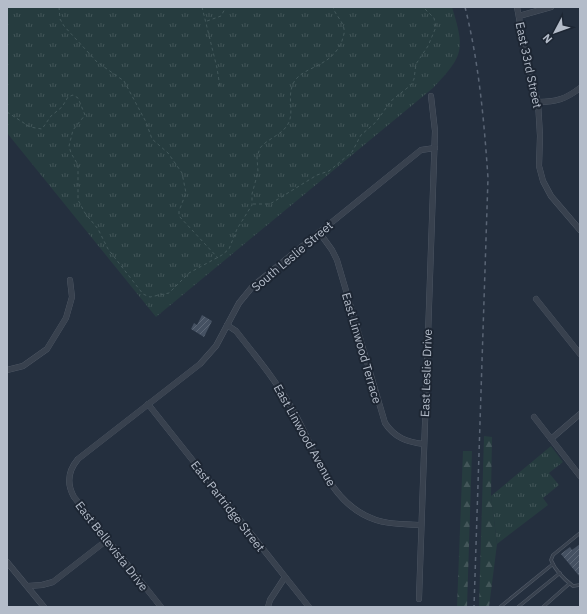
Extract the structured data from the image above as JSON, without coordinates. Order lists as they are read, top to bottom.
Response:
{
  "streets": {
    "street": [
      "East 33rd Street",
      "South Leslie Street",
      "East Linwood Terrace",
      "East Leslie Drive",
      "East Linwood Avenue",
      "East Partridge Street",
      "East Bellevista Drive"
    ]
  },
  "crossings": [
    ["South Leslie Street", "East Linwood Terrace"],
    ["South Leslie Street", "East Leslie Drive"],
    ["South Leslie Street", "East Linwood Avenue"],
    ["South Leslie Street", "East Partridge Street"],
    ["South Leslie Street", "East Bellevista Drive"],
    ["East Linwood Terrace", "East Leslie Drive"],
    ["East Leslie Drive", "East Linwood Avenue"]
  ],
  "north": "bottom left"
}
